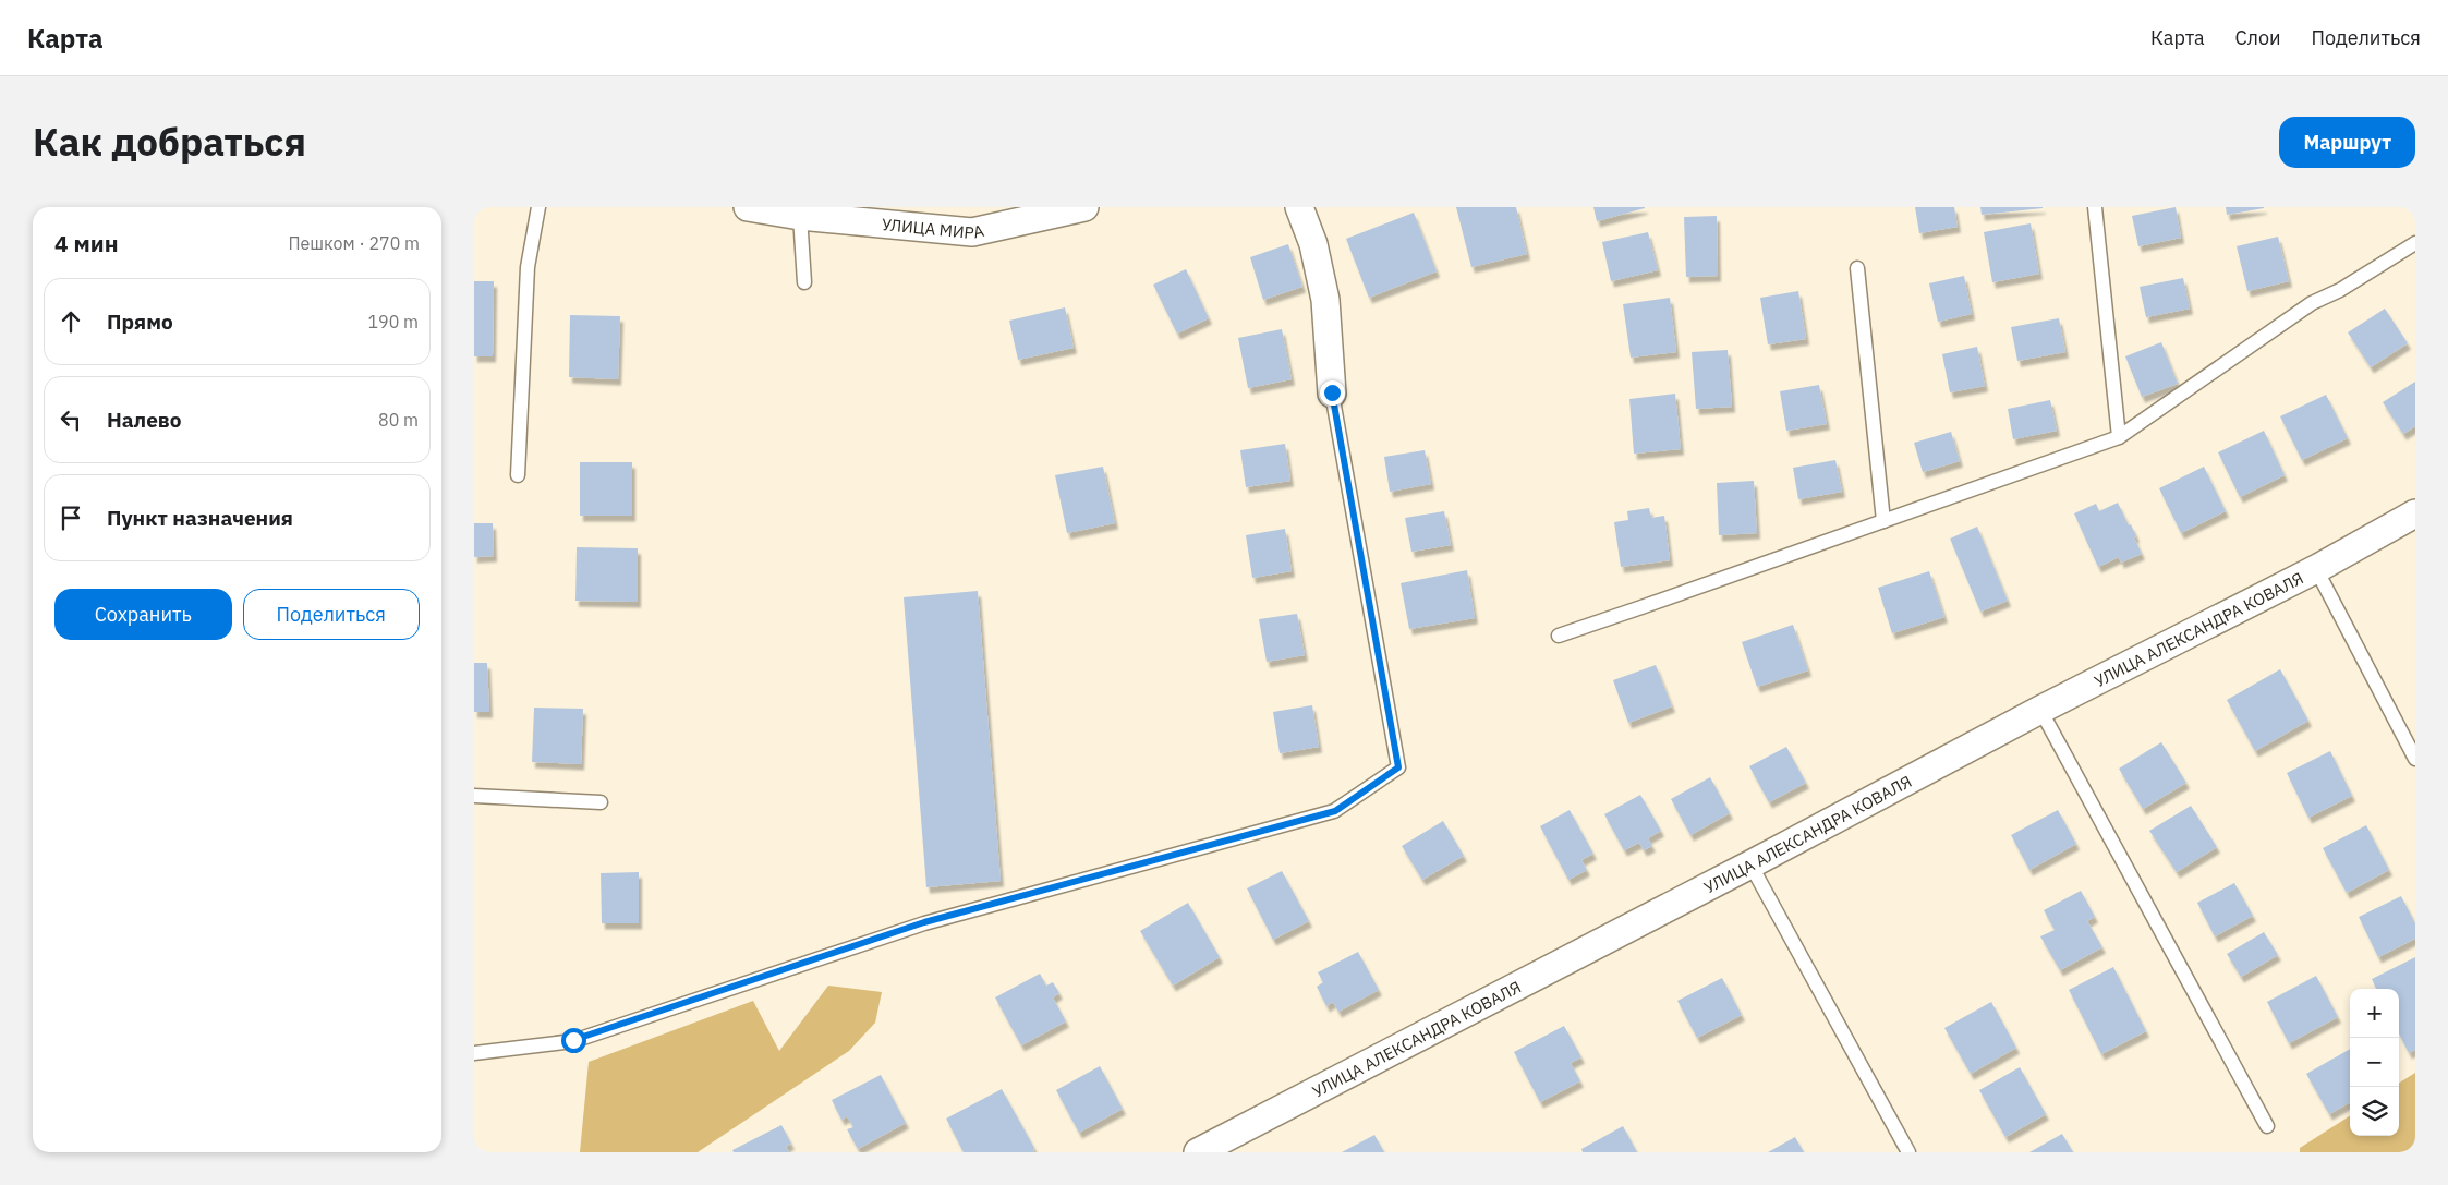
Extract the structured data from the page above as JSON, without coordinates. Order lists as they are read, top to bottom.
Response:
{
  "streets": {
    "street": ["УЛИЦА МИРА", "УЛИЦА АЛЕКСАНДРА КОВАЛЯ"]
  },
  "page": {
    "header": "Карта",
    "nav": ["Карта", "Слои", "Поделиться"],
    "title": "Как добраться",
    "buttons": [
      "Маршрут",
      ["Сохранить", "Поделиться"]
    ],
    "heading": ["4 мин", "Пешком · 270 m"],
    "list": [
      ["Прямо", "190 m"],
      ["Налево", "80 m"],
      "Пункт назначения"
    ],
    "map_buttons": ["+", "−"]
  }
}
